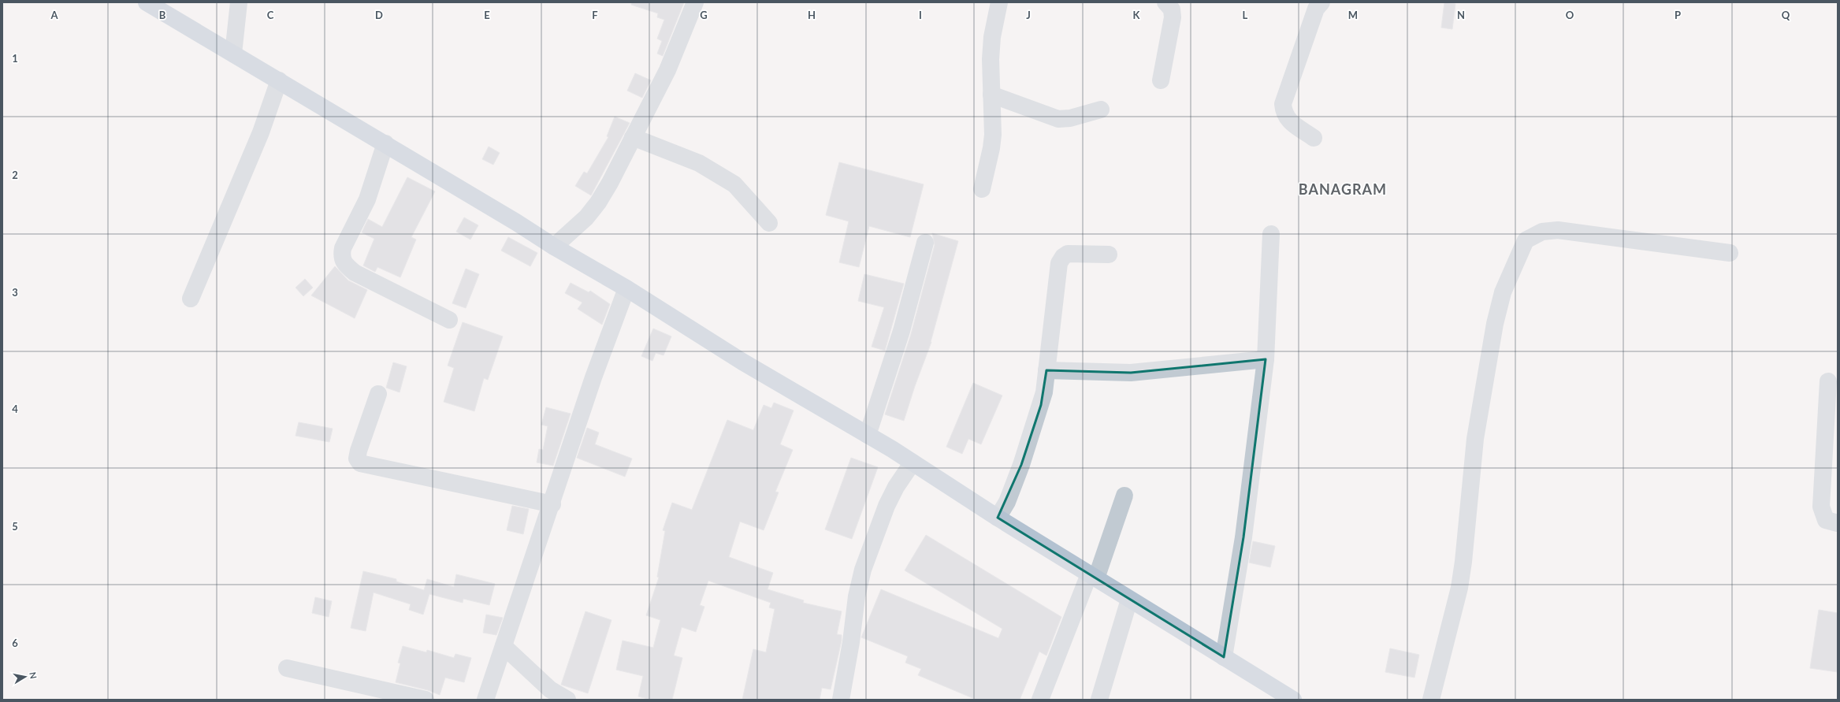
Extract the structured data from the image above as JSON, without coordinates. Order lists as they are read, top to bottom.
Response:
{
  "districts": ["BANAGRAM"],
  "north": "right",
  "grid": {
    "columns": [
      "A",
      "B",
      "C",
      "D",
      "E",
      "F",
      "G",
      "H",
      "I",
      "J",
      "K",
      "L",
      "M",
      "N",
      "O",
      "P",
      "Q"
    ],
    "rows": [
      "1",
      "2",
      "3",
      "4",
      "5",
      "6"
    ]
  }
}
